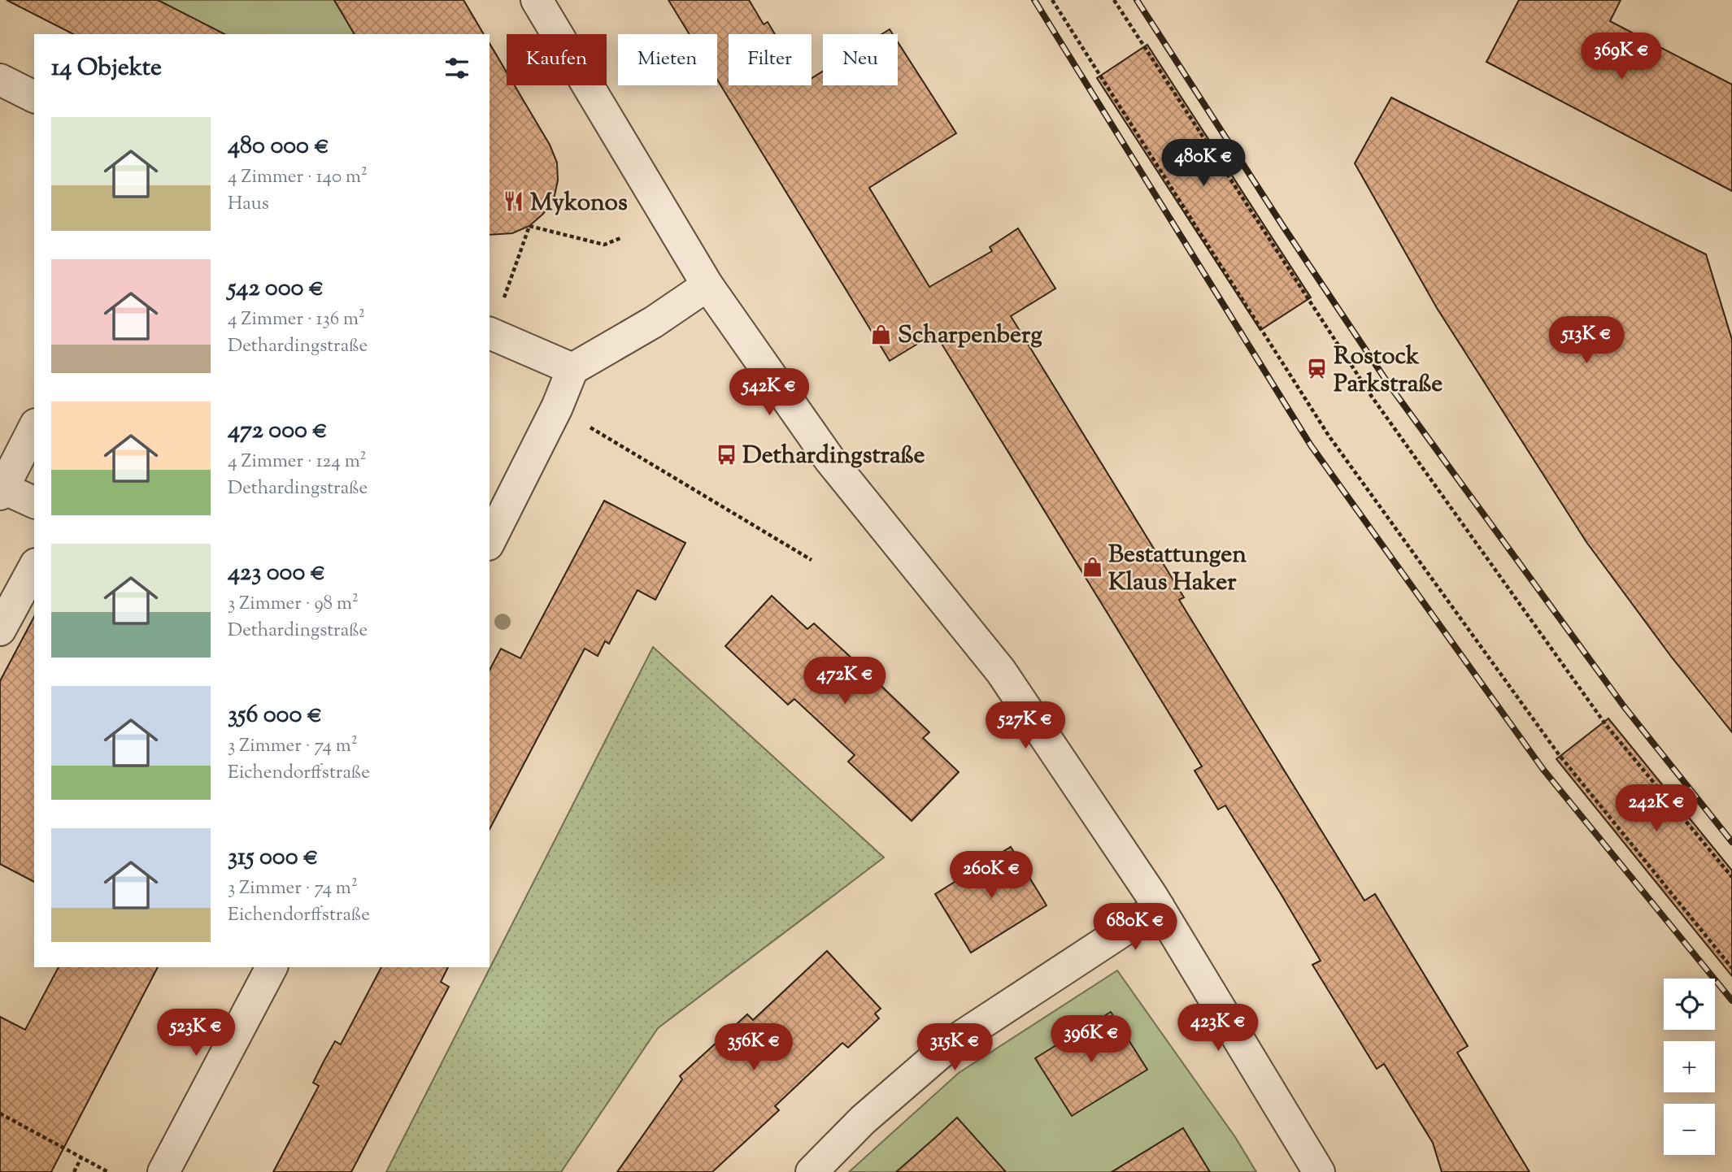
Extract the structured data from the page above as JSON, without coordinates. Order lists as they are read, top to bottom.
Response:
{
  "places": {
    "restaurant": ["Mykonos"],
    "shop": ["Scharpenberg", "Bestattungen Klaus Haker"],
    "station": ["Rostock Parkstraße"],
    "bus stop": ["Dethardingstraße"]
  },
  "page": {
    "price": [
      "369K €",
      "480K €",
      "513K €",
      "542K €",
      "472K €",
      "527K €",
      "242K €",
      "260K €",
      "680K €",
      "423K €",
      "523K €",
      "396K €",
      "356K €",
      "315K €"
    ],
    "chip": [
      "Kaufen",
      "Mieten",
      "Filter",
      "Neu"
    ],
    "heading": "14 Objekte",
    "list": [
      {
        "name": "480 000 €",
        "note": "4 Zimmer · 140 m² · Haus"
      },
      {
        "name": "542 000 €",
        "note": "4 Zimmer · 136 m² · Dethardingstraße"
      },
      {
        "name": "472 000 €",
        "note": "4 Zimmer · 124 m² · Dethardingstraße"
      },
      {
        "name": "423 000 €",
        "note": "3 Zimmer · 98 m² · Dethardingstraße"
      },
      {
        "name": "356 000 €",
        "note": "3 Zimmer · 74 m² · Eichendorffstraße"
      },
      {
        "name": "315 000 €",
        "note": "3 Zimmer · 74 m² · Eichendorffstraße"
      }
    ],
    "map_buttons": ["+", "−"]
  }
}
